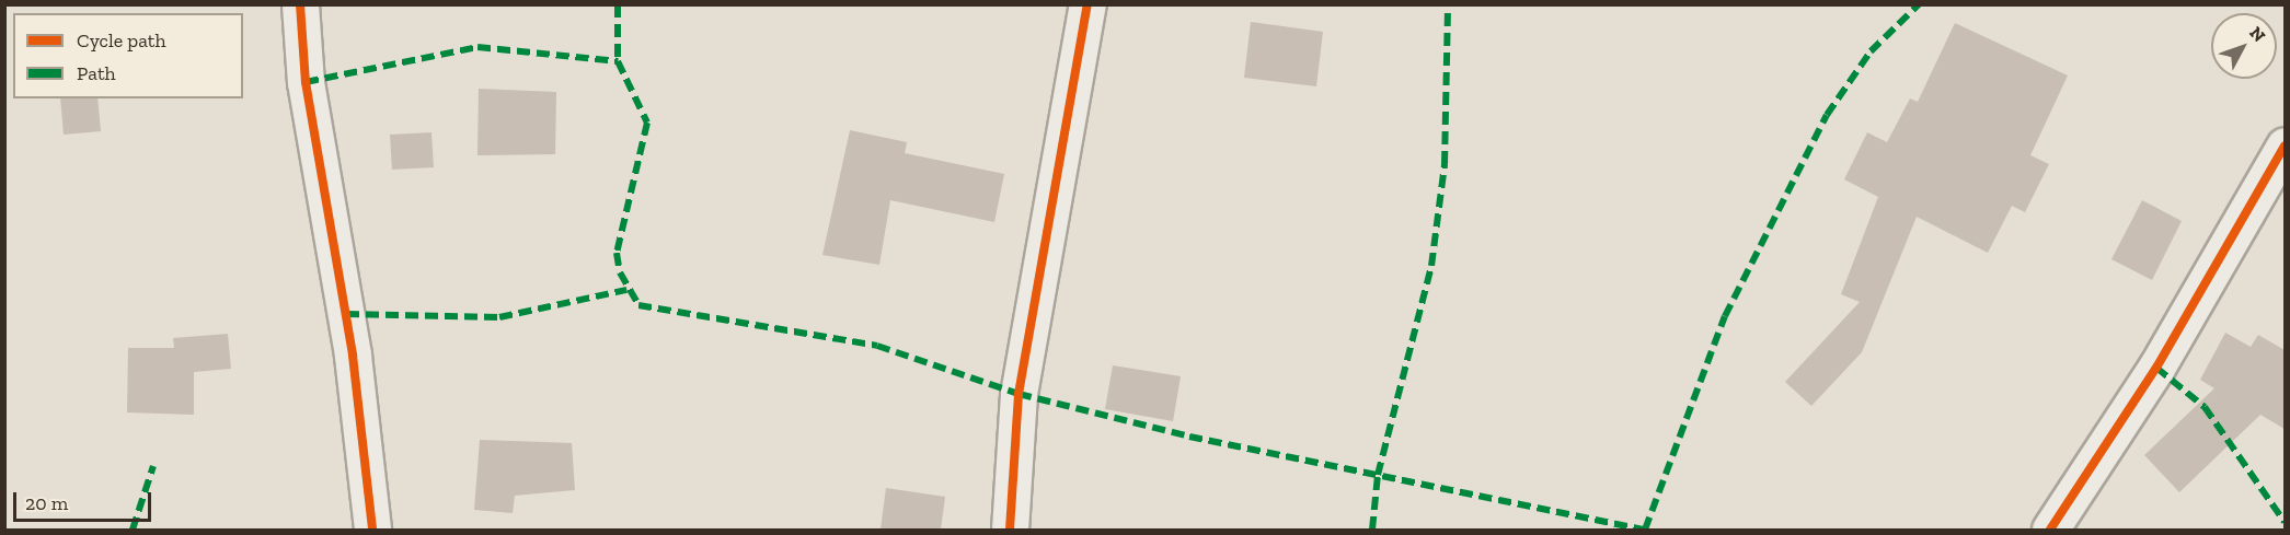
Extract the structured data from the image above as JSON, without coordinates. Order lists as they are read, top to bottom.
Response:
{
  "legend": ["Cycle path", "Path"],
  "scale_bar": "20 m",
  "north": "top right"
}
